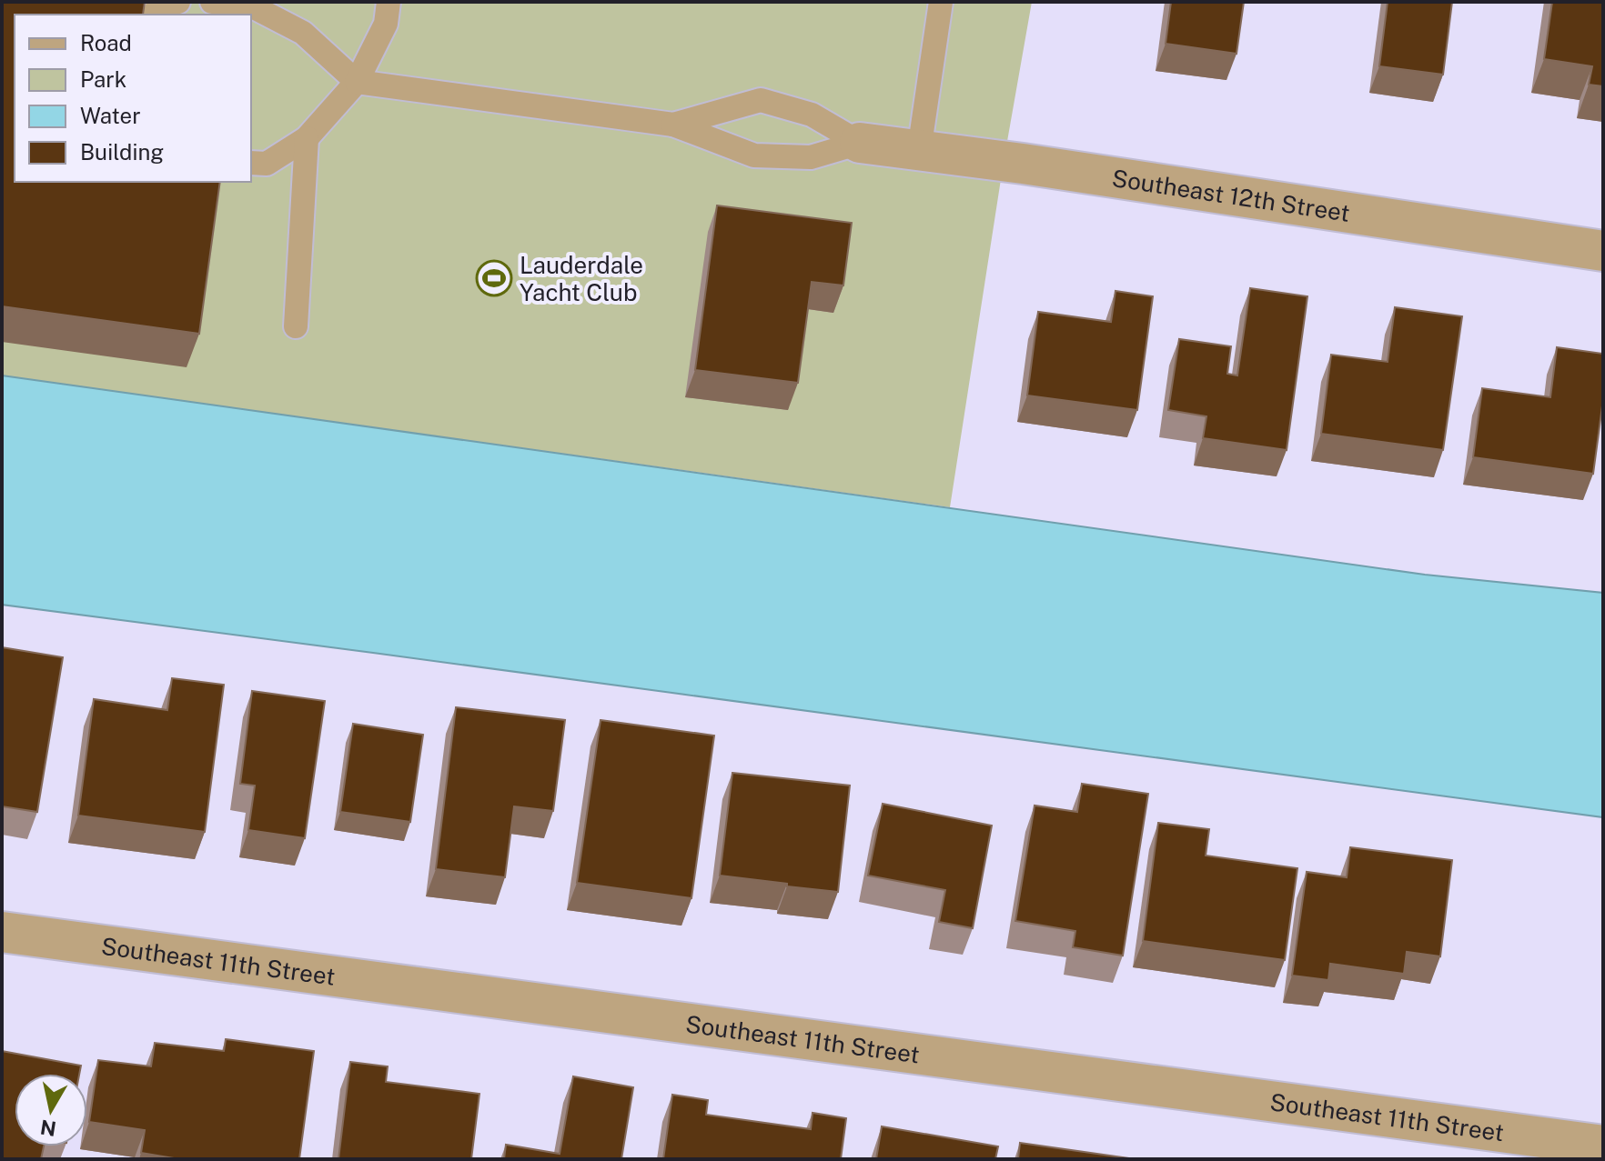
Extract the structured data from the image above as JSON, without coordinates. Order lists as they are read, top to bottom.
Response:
{
  "streets": {
    "street": ["Southeast 12th Street", "Southeast 11th Street"]
  },
  "places": {
    "sports": ["Lauderdale Yacht Club"]
  },
  "legend": [
    "Road",
    "Park",
    "Water",
    "Building"
  ],
  "north": "bottom"
}
